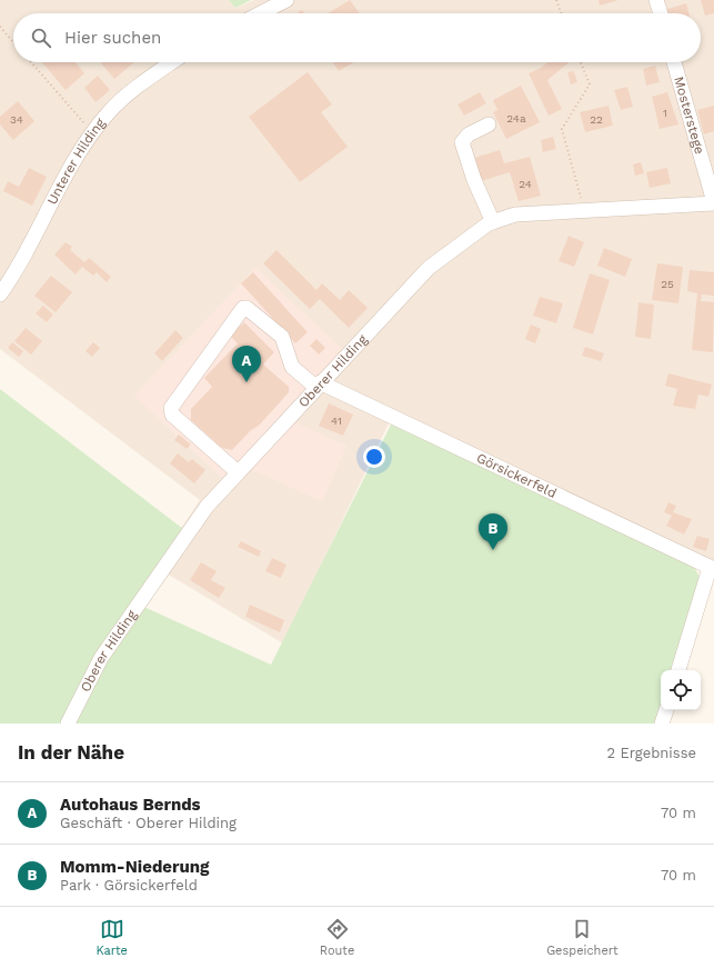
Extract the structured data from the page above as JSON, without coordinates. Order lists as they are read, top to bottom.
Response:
{
  "streets": {
    "street": [
      "Mosterstege",
      "Unterer Hilding",
      "Oberer Hilding",
      "Görsickerfeld"
    ]
  },
  "crossings": [
    ["Mosterstege", "Oberer Hilding"],
    ["Oberer Hilding", "Görsickerfeld"]
  ],
  "house_numbers": [
    "1",
    "24a",
    "34",
    "22",
    "24",
    "25",
    "41"
  ],
  "page": {
    "search": "Hier suchen",
    "pins": ["A", "B"],
    "heading": ["In der Nähe", "2 Ergebnisse"],
    "list": [
      {
        "mark": "A",
        "name": "Autohaus Bernds",
        "note": "Geschäft · Oberer Hilding",
        "value": "70 m"
      },
      {
        "mark": "B",
        "name": "Momm-Niederung",
        "note": "Park · Görsickerfeld",
        "value": "70 m"
      }
    ],
    "nav": ["Karte", "Route", "Gespeichert"]
  }
}
